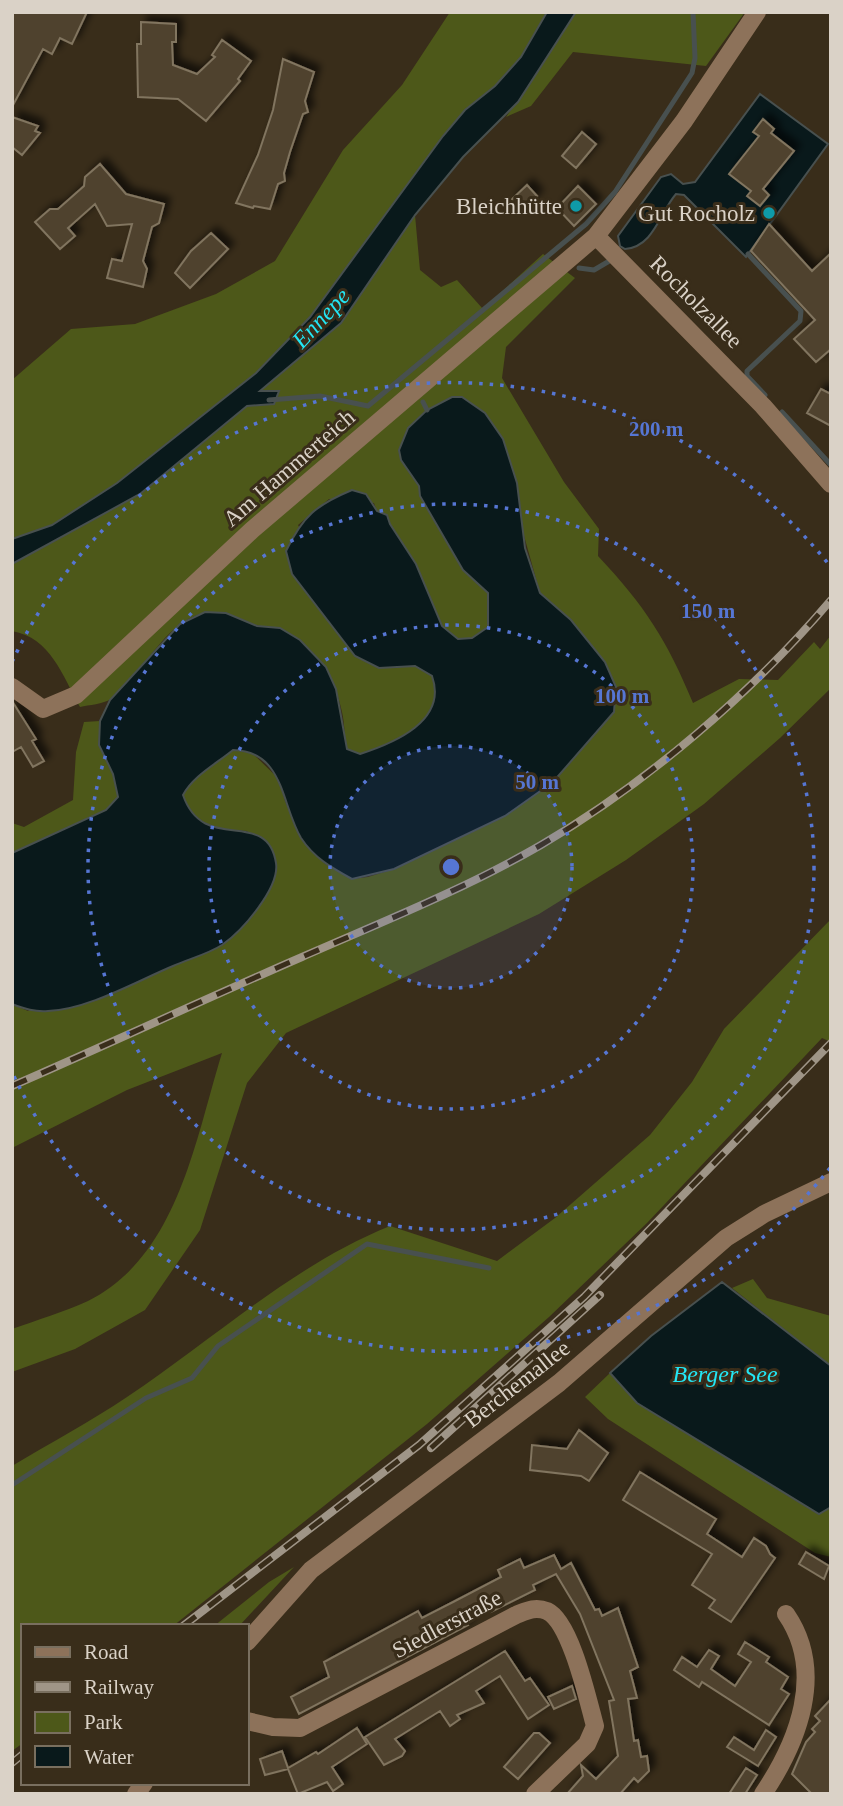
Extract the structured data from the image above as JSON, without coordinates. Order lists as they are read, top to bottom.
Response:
{
  "streets": {
    "street": [
      "Rocholzallee",
      "Am Hammerteich",
      "Berchemallee",
      "Siedlerstraße"
    ]
  },
  "crossings": [
    ["Rocholzallee", "Am Hammerteich"]
  ],
  "water": ["Ennepe", "Berger See"],
  "places": ["Bleichhütte", "Gut Rocholz"],
  "legend": [
    "Road",
    "Railway",
    "Park",
    "Water"
  ],
  "rings": [
    "200 m",
    "150 m",
    "100 m",
    "50 m"
  ]
}
